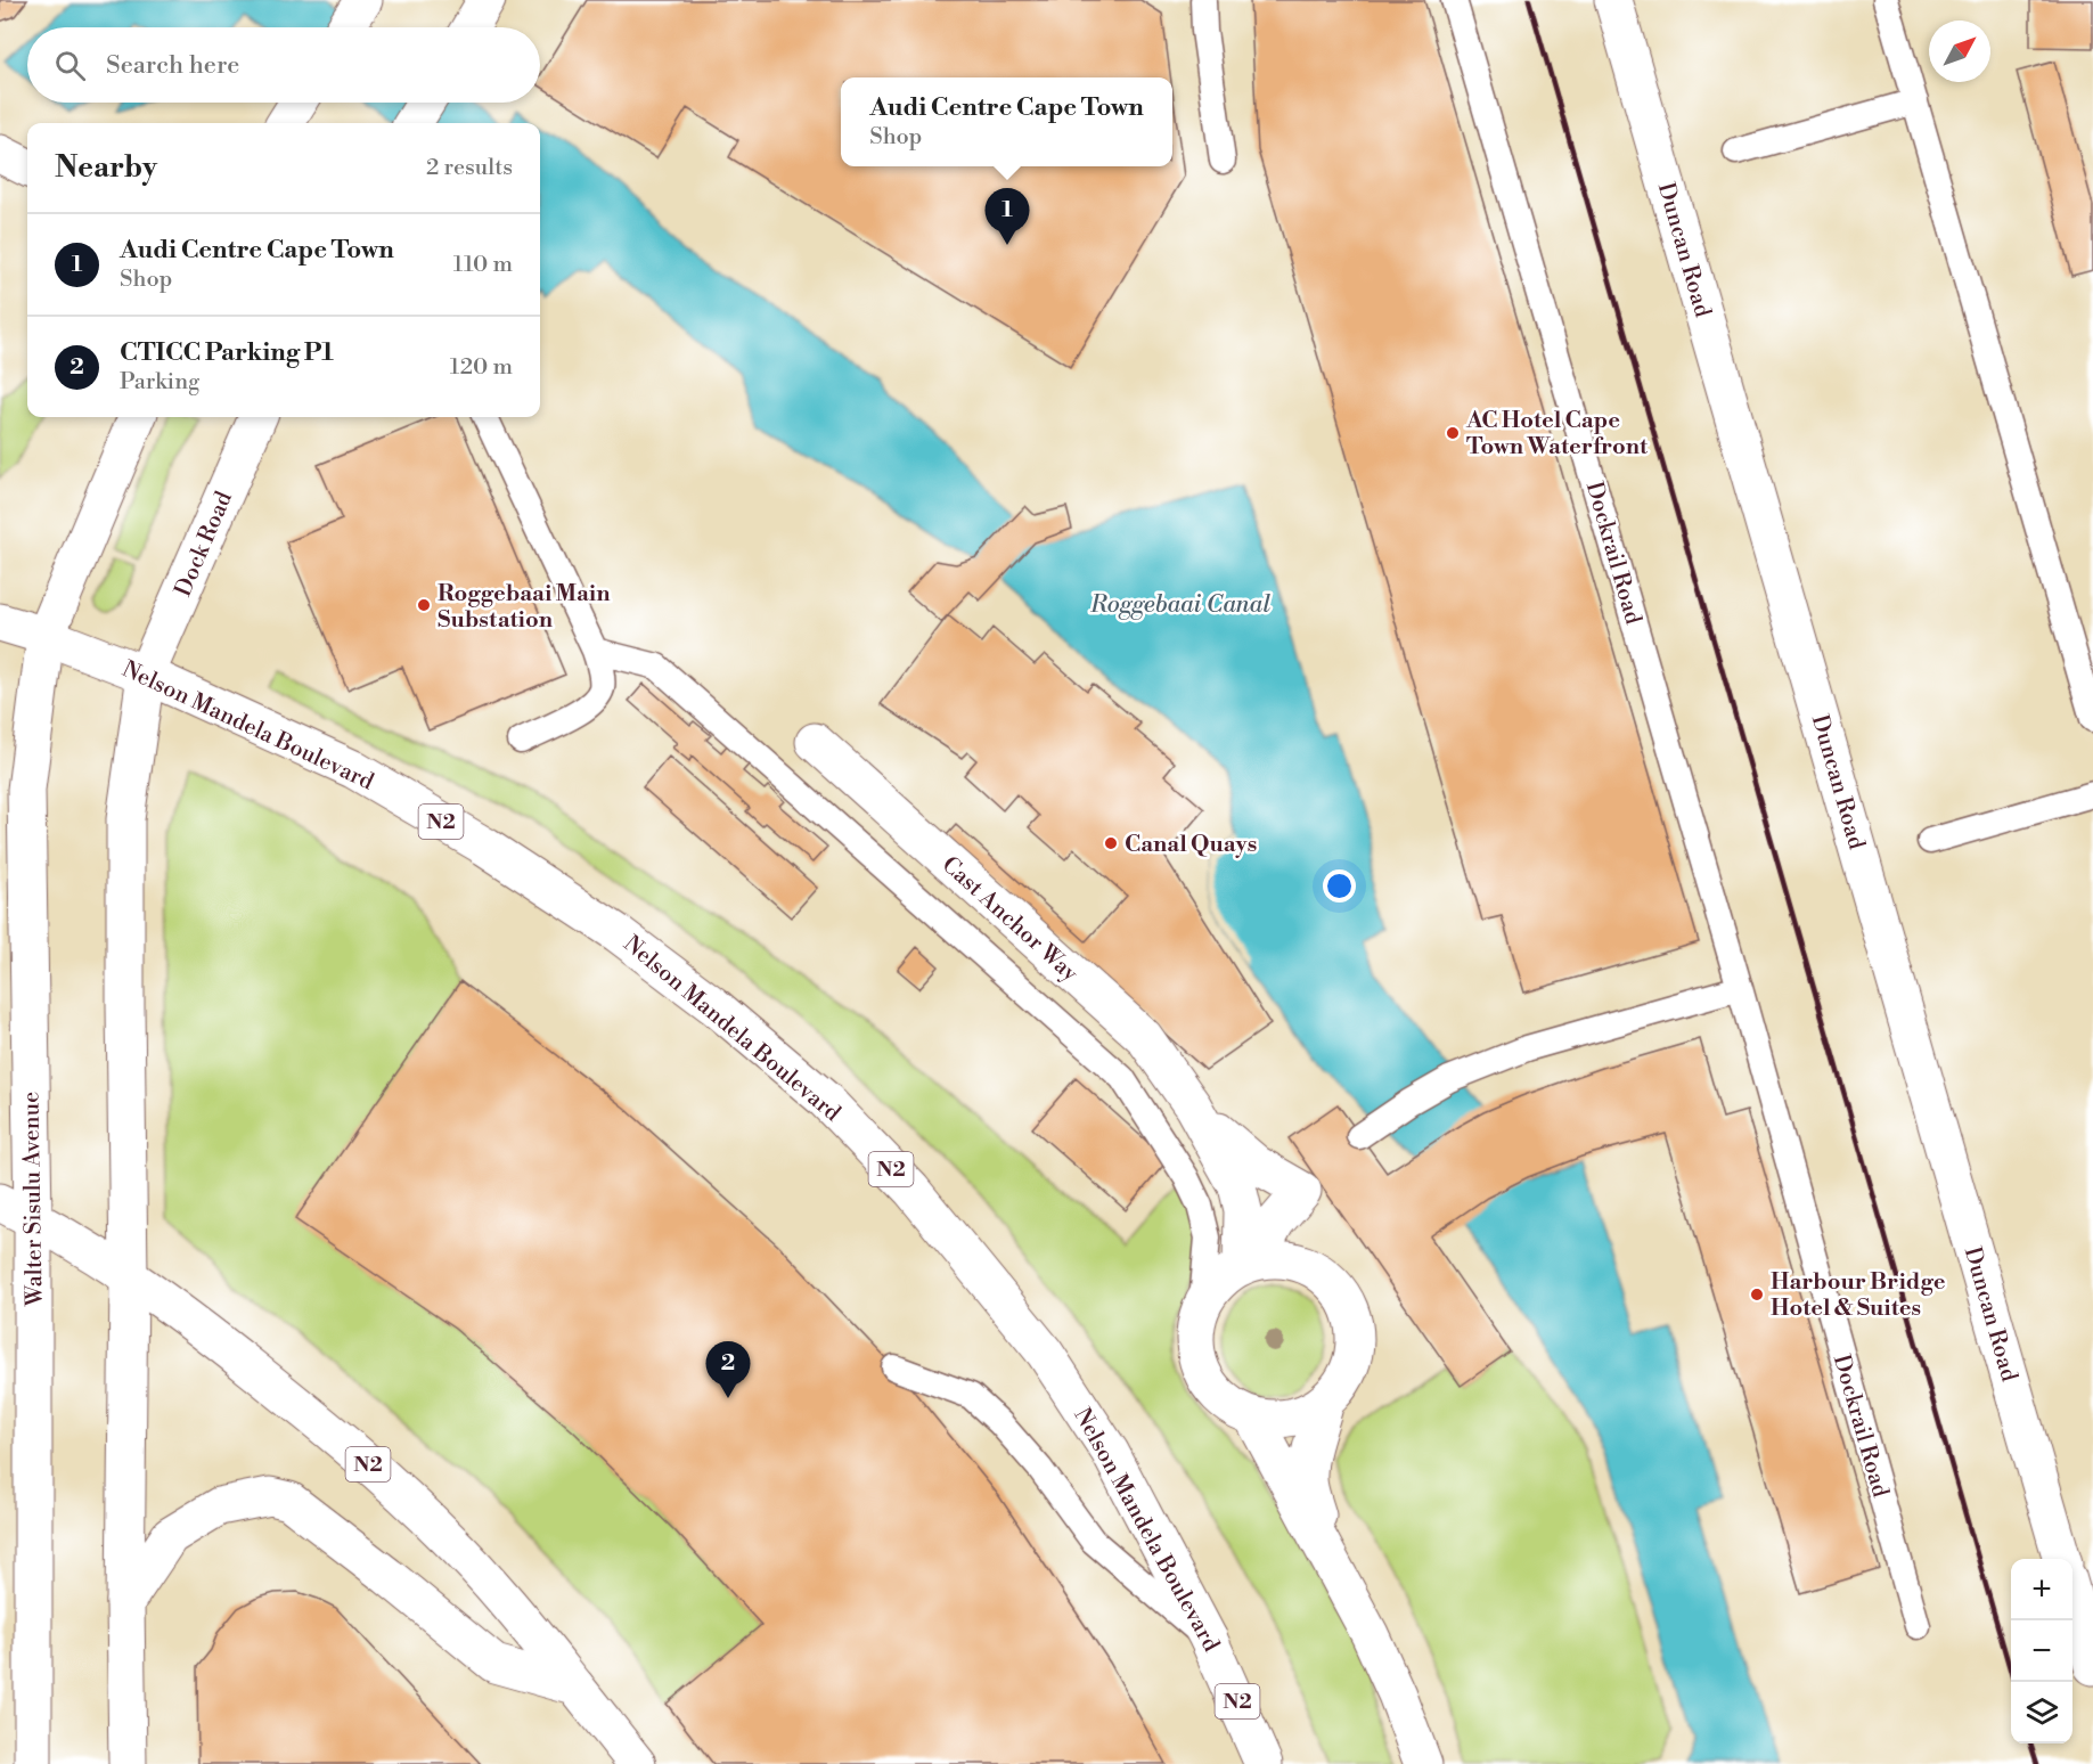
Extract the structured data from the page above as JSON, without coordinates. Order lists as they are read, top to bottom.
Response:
{
  "streets": {
    "main road": [
      "Duncan Road",
      "Dock Road",
      "Nelson Mandela Boulevard",
      "N2",
      "Cast Anchor Way",
      "Walter Sisulu Avenue"
    ],
    "lane": ["Dockrail Road"]
  },
  "crossings": [
    ["Dock Road", "Nelson Mandela Boulevard"],
    ["Nelson Mandela Boulevard", "Walter Sisulu Avenue"],
    ["N2", "Walter Sisulu Avenue"]
  ],
  "water": ["Roggebaai Canal"],
  "places": [
    "AC Hotel Cape Town Waterfront",
    "Roggebaai Main Substation",
    "Canal Quays",
    "Harbour Bridge Hotel & Suites"
  ],
  "north": "top right",
  "page": {
    "search": "Search here",
    "popup": ["Audi Centre Cape Town", "Shop"],
    "heading": ["Nearby", "2 results"],
    "pins": ["1", "2"],
    "list": [
      {
        "mark": "1",
        "name": "Audi Centre Cape Town",
        "note": "Shop",
        "value": "110 m"
      },
      {
        "mark": "2",
        "name": "CTICC Parking P1",
        "note": "Parking",
        "value": "120 m"
      }
    ],
    "map_buttons": ["+", "−"]
  }
}
